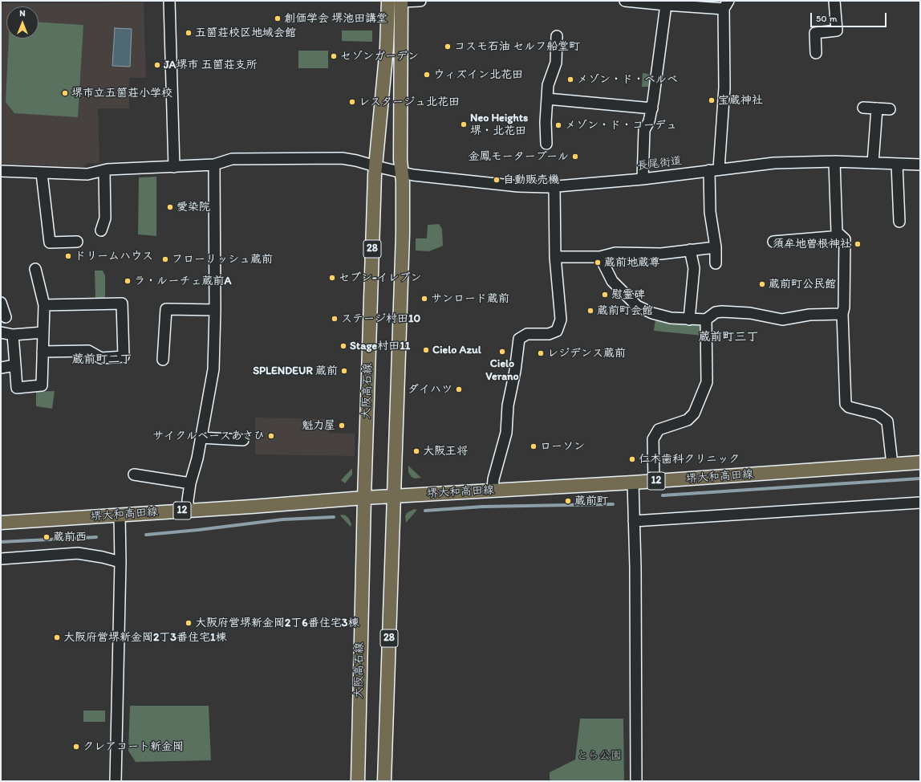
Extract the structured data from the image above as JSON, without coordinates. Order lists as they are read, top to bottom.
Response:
{
  "streets": {
    "main road": [
      "28",
      "大阪高石線",
      "堺大和高田線",
      "12"
    ],
    "street": ["長尾街道"]
  },
  "crossings": [
    ["長尾街道", "28"],
    ["長尾街道", "大阪高石線"],
    ["28", "大阪高石線"],
    ["28", "堺大和高田線"],
    ["大阪高石線", "堺大和高田線"]
  ],
  "districts": ["蔵前町三丁", "蔵前町二丁"],
  "parks": ["とら公園"],
  "places": [
    "創価学会 堺池田講堂",
    "五箇荘校区地域会館",
    "コスモ石油 セルフ船堂町",
    "セゾンガーデン",
    "JA堺市 五箇荘支所",
    "ウィズイン北花田",
    "メゾン・ド・ベルベ",
    "堺市立五箇荘小学校",
    "宝蔵神社",
    "レスタージュ北花田",
    "Neo Heights 堺・北花田",
    "メゾン・ド・コーデュ",
    "金鳳モータープール",
    "自動販売機",
    "愛染院",
    "須牟地曽根神社",
    "ドリームハウス",
    "フローリッシュ蔵前",
    "蔵前地蔵尊",
    "セブン-イレブン",
    "ラ・ルーチェ蔵前A",
    "蔵前町公民館",
    "慰霊碑",
    "サンロード蔵前",
    "蔵前町会館",
    "ステージ村田10",
    "Stage村田11",
    "Cielo Azul",
    "Cielo Verano",
    "レジデンス蔵前",
    "SPLENDEUR 蔵前",
    "ダイハツ",
    "魁力屋",
    "サイクルベースあさひ",
    "ローソン",
    "大阪王将",
    "仁木歯科クリニック",
    "蔵前町",
    "蔵前西",
    "大阪府営堺新金岡2丁6番住宅3棟",
    "大阪府営堺新金岡2丁3番住宅1棟",
    "クレアコート新金岡"
  ],
  "scale_bar": "50 m",
  "north": "top"
}
